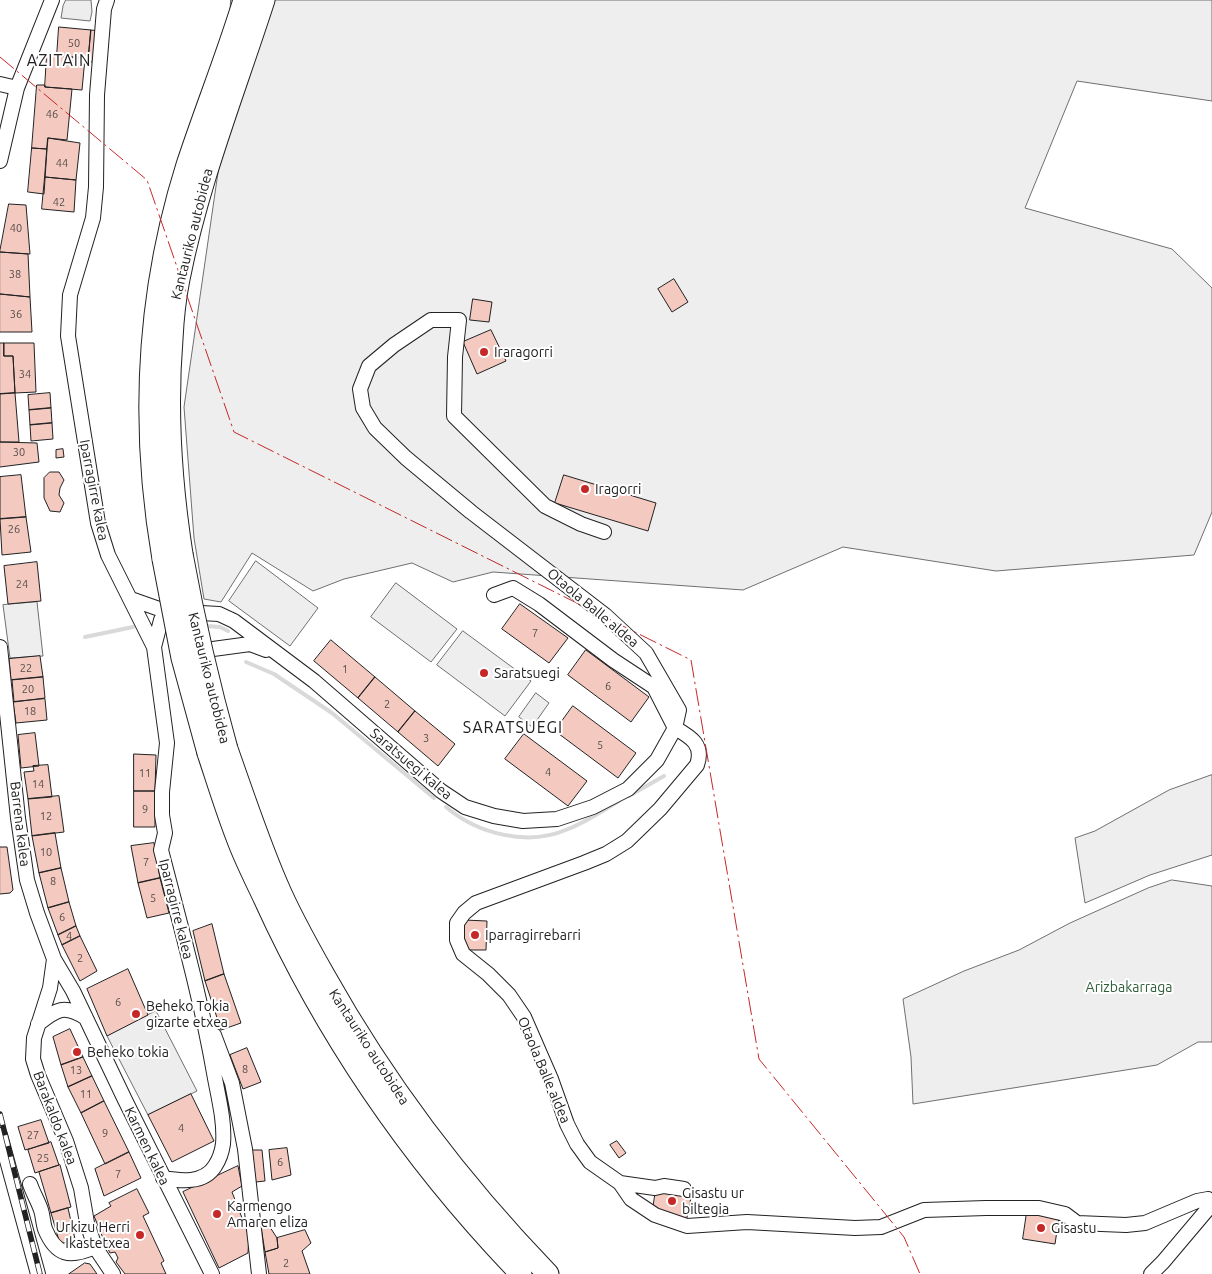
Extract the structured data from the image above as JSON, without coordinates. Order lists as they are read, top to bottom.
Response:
{
  "streets": {
    "highway": ["Kantauriko autobidea"],
    "street": [
      "Iparragirre kalea",
      "Otaola Balle aldea",
      "Saratsuegi kalea",
      "Barrena kalea",
      "Barakaldo kalea",
      "Karmen kalea"
    ]
  },
  "crossings": [
    ["Iparragirre kalea", "Saratsuegi kalea"],
    ["Iparragirre kalea", "Karmen kalea"],
    ["Otaola Balle aldea", "Saratsuegi kalea"],
    ["Barrena kalea", "Barakaldo kalea"],
    ["Barrena kalea", "Karmen kalea"],
    ["Barakaldo kalea", "Karmen kalea"]
  ],
  "districts": ["AZITAIN", "SARATSUEGI"],
  "parks": ["Arizbakarraga"],
  "places": [
    "Iraragorri",
    "Iragorri",
    "Saratsuegi",
    "Iparragirrebarri",
    "Beheko Tokia gizarte etxea",
    "Beheko tokia",
    "Gisastu ur biltegia",
    "Karmengo Amaren eliza",
    "Gisastu",
    "Urkizu Herri Ikastetxea"
  ],
  "house_numbers": [
    "50",
    "46",
    "44",
    "42",
    "40",
    "38",
    "36",
    "34",
    "30",
    "26",
    "24",
    "7",
    "22",
    "1",
    "6",
    "20",
    "2",
    "18",
    "3",
    "5",
    "4",
    "11",
    "14",
    "9",
    "12",
    "10",
    "7",
    "8",
    "5",
    "6",
    "4",
    "2",
    "6",
    "8",
    "13",
    "11",
    "4",
    "9",
    "27",
    "25",
    "6",
    "7",
    "2"
  ]
}
